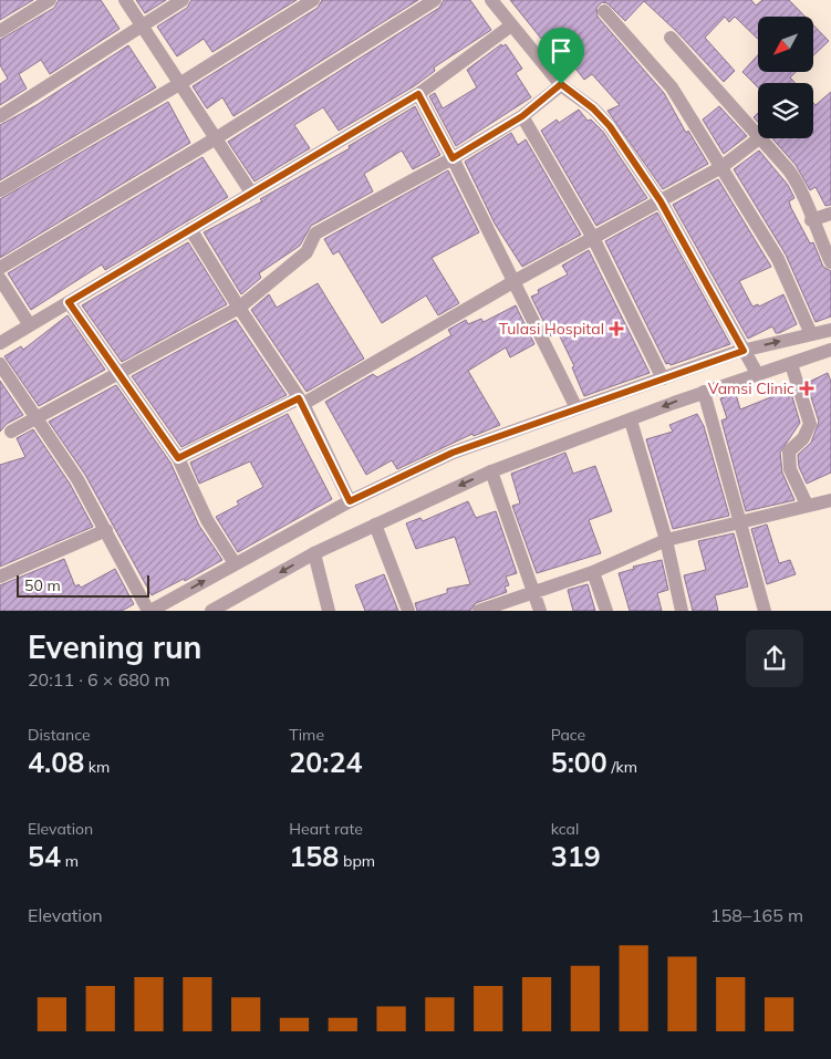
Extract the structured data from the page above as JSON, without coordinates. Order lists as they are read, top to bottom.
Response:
{
  "places": {
    "health": ["Tulasi Hospital", "Vamsi Clinic"]
  },
  "scale_bar": "50 m",
  "north": "bottom left",
  "page": {
    "scale": "50 m",
    "heading": ["Evening run", "20:11 · 6 × 680 m"],
    "stats": [
      ["Distance", "4.08 km"],
      ["Time", "20:24"],
      ["Pace", "5:00 /km"],
      ["Elevation", "54 m"],
      ["Heart rate", "158 bpm"],
      ["kcal", "319"]
    ],
    "chart": ["Elevation", "158–165 m"]
  }
}
